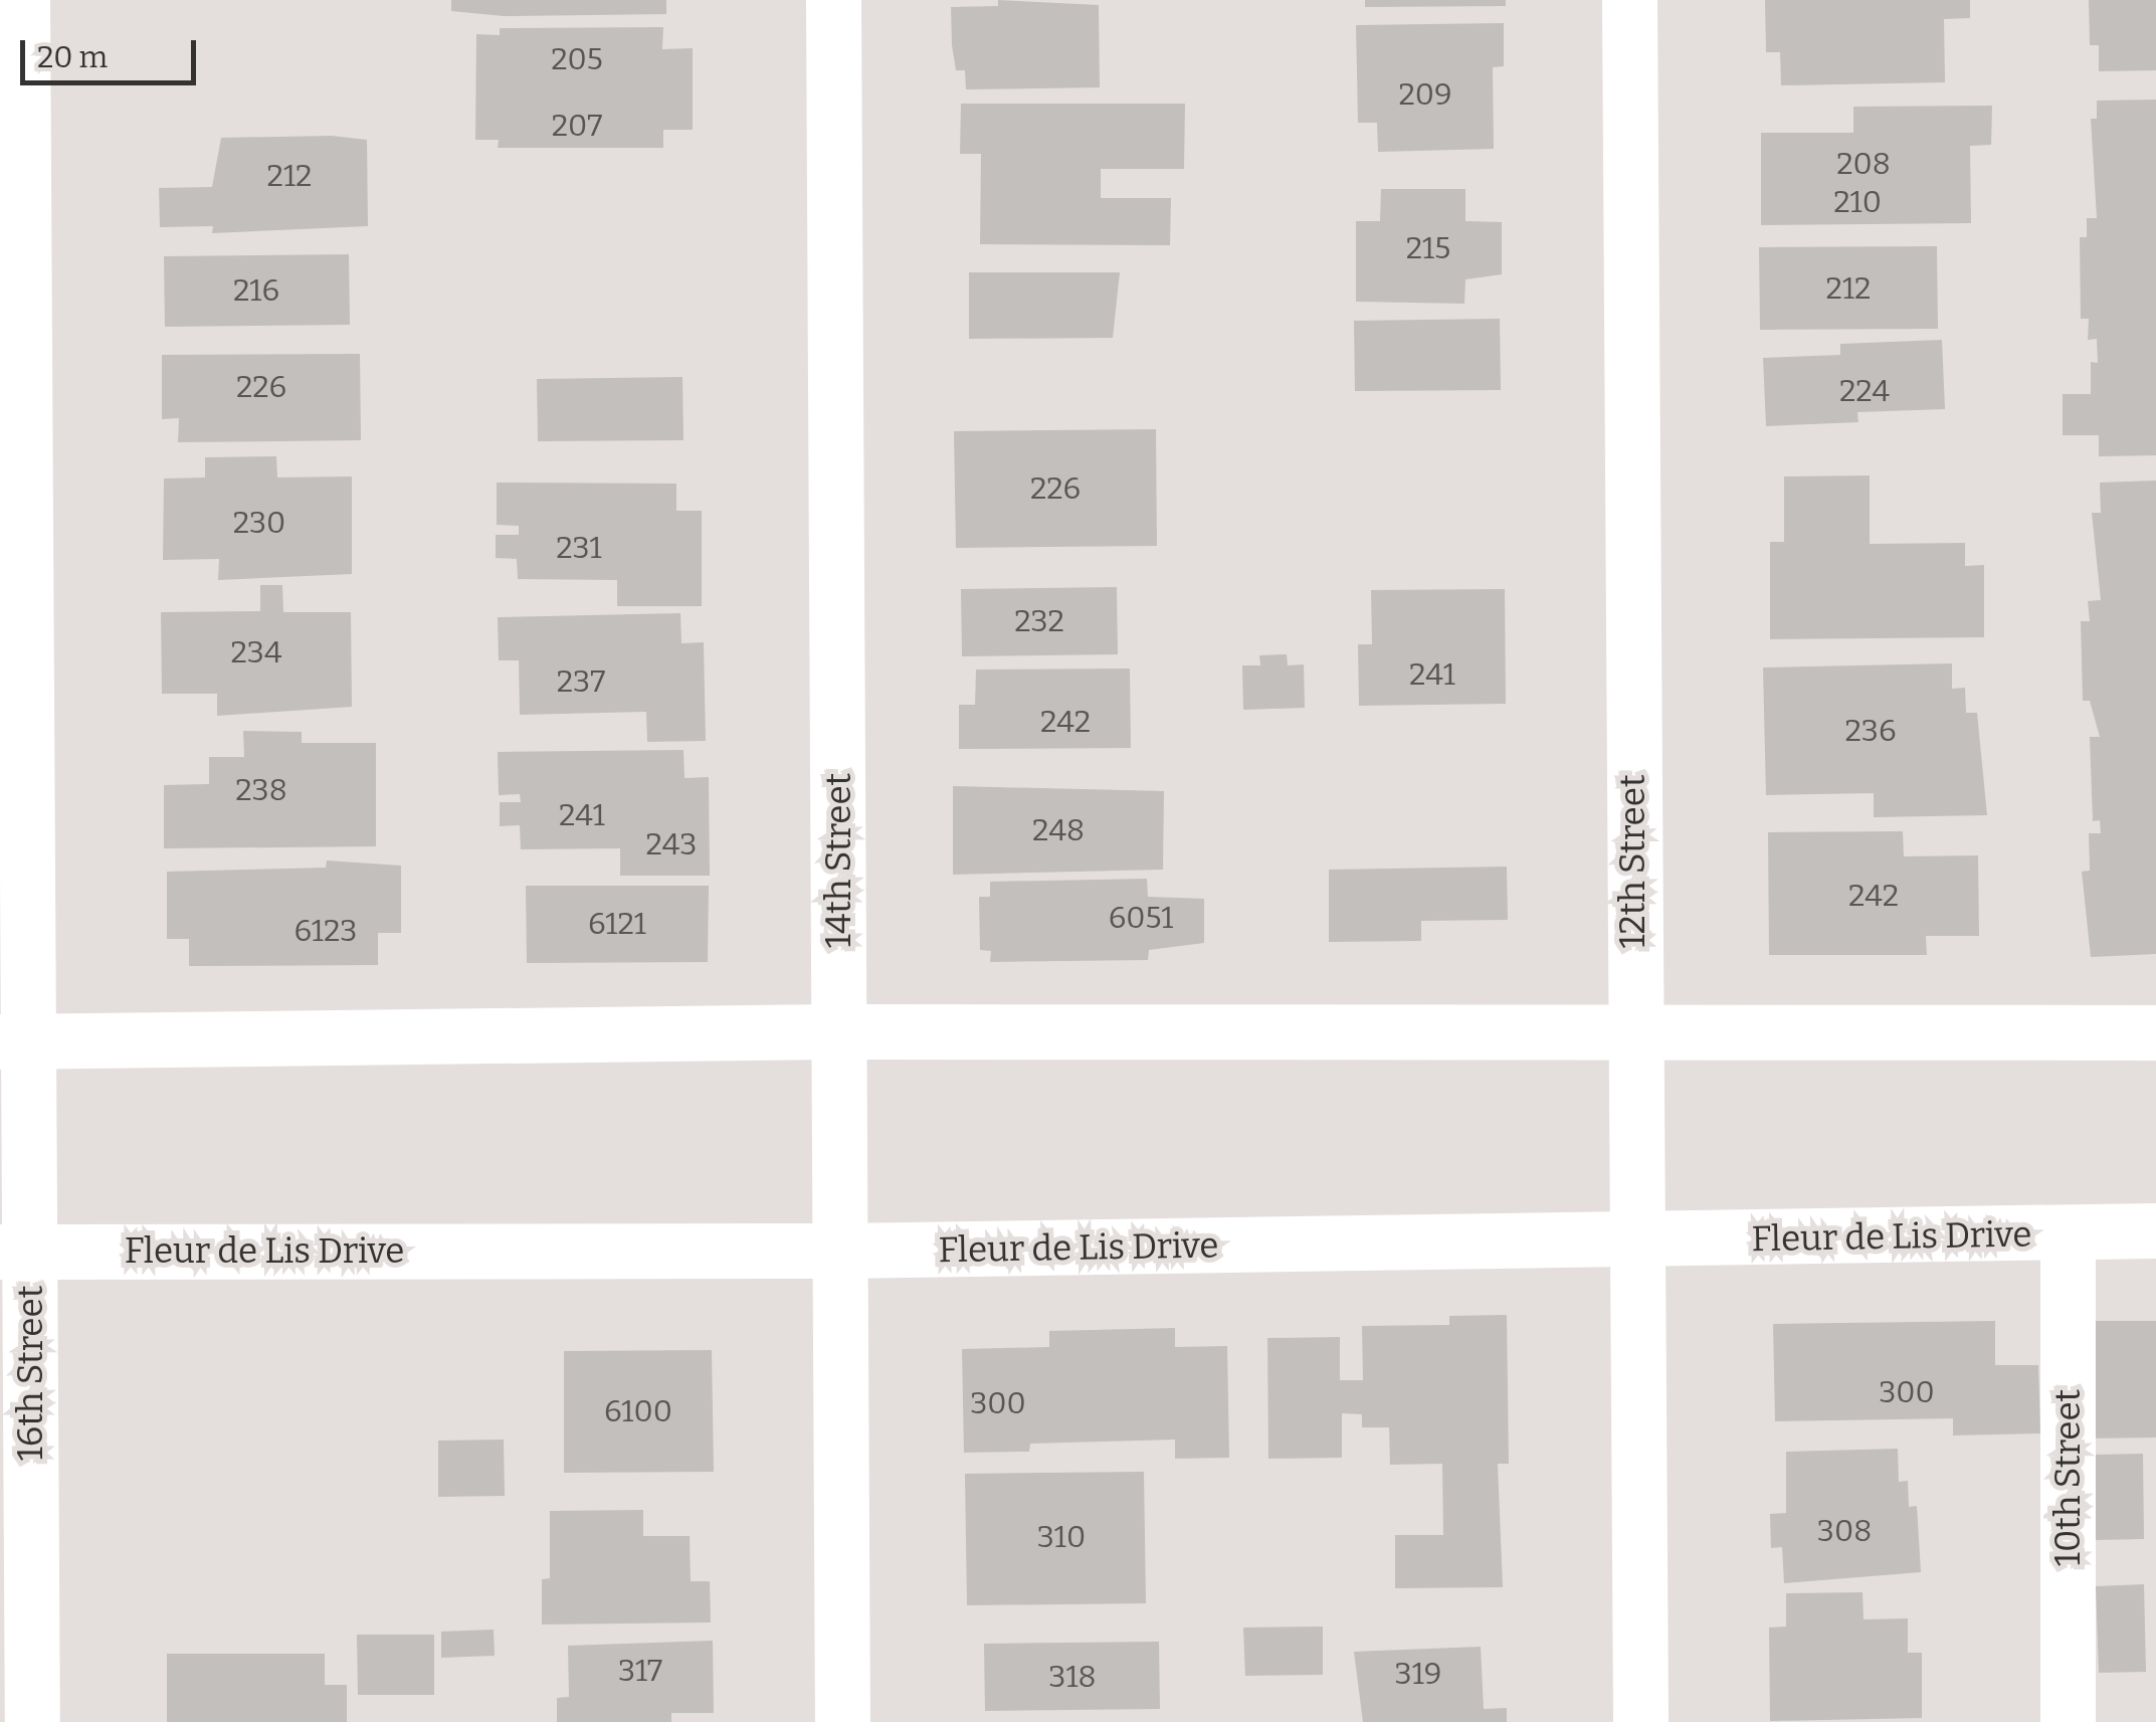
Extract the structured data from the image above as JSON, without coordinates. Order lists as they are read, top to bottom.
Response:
{
  "streets": {
    "street": [
      "14th Street",
      "12th Street",
      "Fleur de Lis Drive",
      "16th Street",
      "10th Street"
    ]
  },
  "crossings": [
    ["14th Street", "Fleur de Lis Drive"],
    ["12th Street", "Fleur de Lis Drive"],
    ["Fleur de Lis Drive", "16th Street"],
    ["Fleur de Lis Drive", "10th Street"]
  ],
  "house_numbers": [
    "205",
    "209",
    "207",
    "208",
    "212",
    "210",
    "215",
    "212",
    "216",
    "226",
    "224",
    "226",
    "230",
    "231",
    "232",
    "234",
    "241",
    "237",
    "242",
    "236",
    "238",
    "241",
    "248",
    "243",
    "242",
    "6051",
    "6121",
    "6123",
    "300",
    "300",
    "6100",
    "308",
    "310",
    "317",
    "319",
    "318"
  ],
  "scale_bar": "20 m"
}
